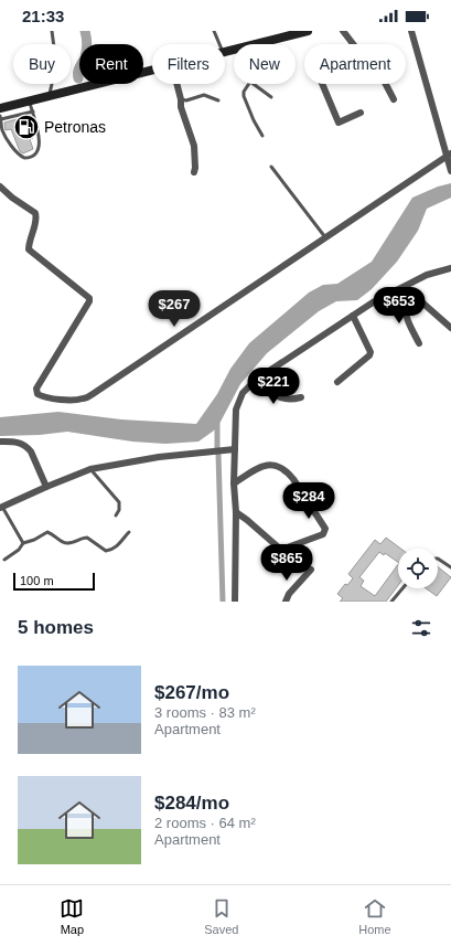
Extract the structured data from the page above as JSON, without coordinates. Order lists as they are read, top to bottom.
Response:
{
  "places": {
    "fuel station": ["Petronas"]
  },
  "scale_bar": "100 m",
  "page": {
    "status": "21:33",
    "chip": [
      "Buy",
      "Rent",
      "Filters",
      "New",
      "Apartment"
    ],
    "price": [
      "$653",
      "$267",
      "$221",
      "$284",
      "$865"
    ],
    "scale": "100 m",
    "heading": "5 homes",
    "list": [
      {
        "name": "$267/mo",
        "note": "3 rooms · 83 m² · Apartment"
      },
      {
        "name": "$284/mo",
        "note": "2 rooms · 64 m² · Apartment"
      }
    ],
    "tabs": ["Map", "Saved", "Home"]
  }
}
